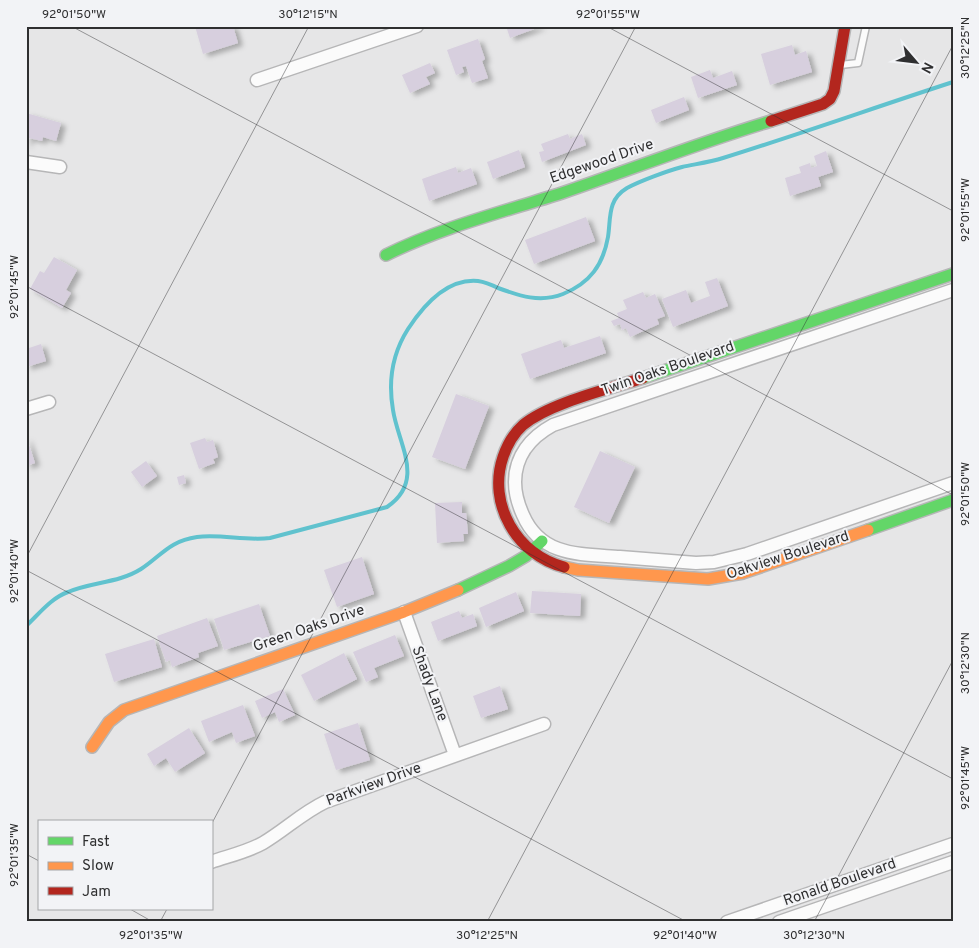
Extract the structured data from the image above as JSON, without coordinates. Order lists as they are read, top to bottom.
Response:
{
  "streets": {
    "street": [
      "Edgewood Drive",
      "Twin Oaks Boulevard",
      "Oakview Boulevard",
      "Green Oaks Drive",
      "Shady Lane",
      "Parkview Drive",
      "Ronald Boulevard"
    ]
  },
  "crossings": [
    ["Twin Oaks Boulevard", "Oakview Boulevard"],
    ["Twin Oaks Boulevard", "Green Oaks Drive"],
    ["Oakview Boulevard", "Green Oaks Drive"],
    ["Green Oaks Drive", "Shady Lane"],
    ["Shady Lane", "Parkview Drive"]
  ],
  "legend": ["Fast", "Slow", "Jam"],
  "north": "bottom right",
  "coordinates": [
    "92°01'50\"W",
    "30°12'15\"N",
    "92°01'55\"W",
    "30°12'25\"N",
    "92°01'45\"W",
    "92°01'40\"W",
    "30°12'30\"N",
    "92°01'35\"W"
  ]
}
